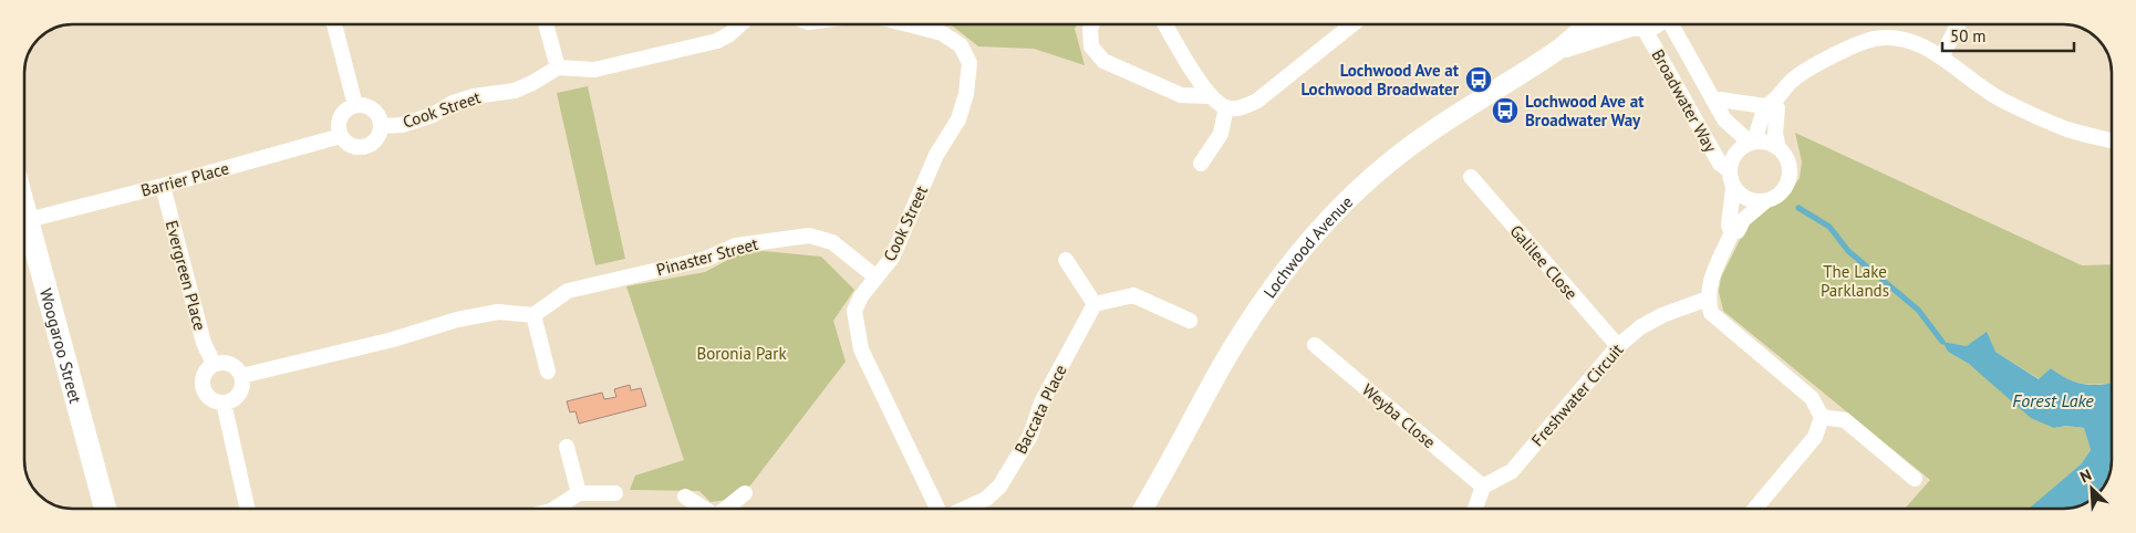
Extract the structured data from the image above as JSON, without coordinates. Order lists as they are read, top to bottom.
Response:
{
  "streets": {
    "main road": ["Woogaroo Street"],
    "street": [
      "Broadwater Way",
      "Cook Street",
      "Barrier Place",
      "Lochwood Avenue",
      "Pinaster Street",
      "Galilee Close",
      "Evergreen Place",
      "Freshwater Circuit",
      "Baccata Place",
      "Weyba Close"
    ]
  },
  "crossings": [
    ["Cook Street", "Barrier Place"],
    ["Cook Street", "Pinaster Street"],
    ["Barrier Place", "Evergreen Place"],
    ["Barrier Place", "Woogaroo Street"],
    ["Galilee Close", "Freshwater Circuit"],
    ["Freshwater Circuit", "Weyba Close"]
  ],
  "water": ["Forest Lake"],
  "parks": ["The Lake Parklands", "Boronia Park"],
  "places": {
    "bus stop": ["Lochwood Ave at Lochwood Broadwater", "Lochwood Ave at Broadwater Way"]
  },
  "scale_bar": "50 m",
  "north": "top left"
}
